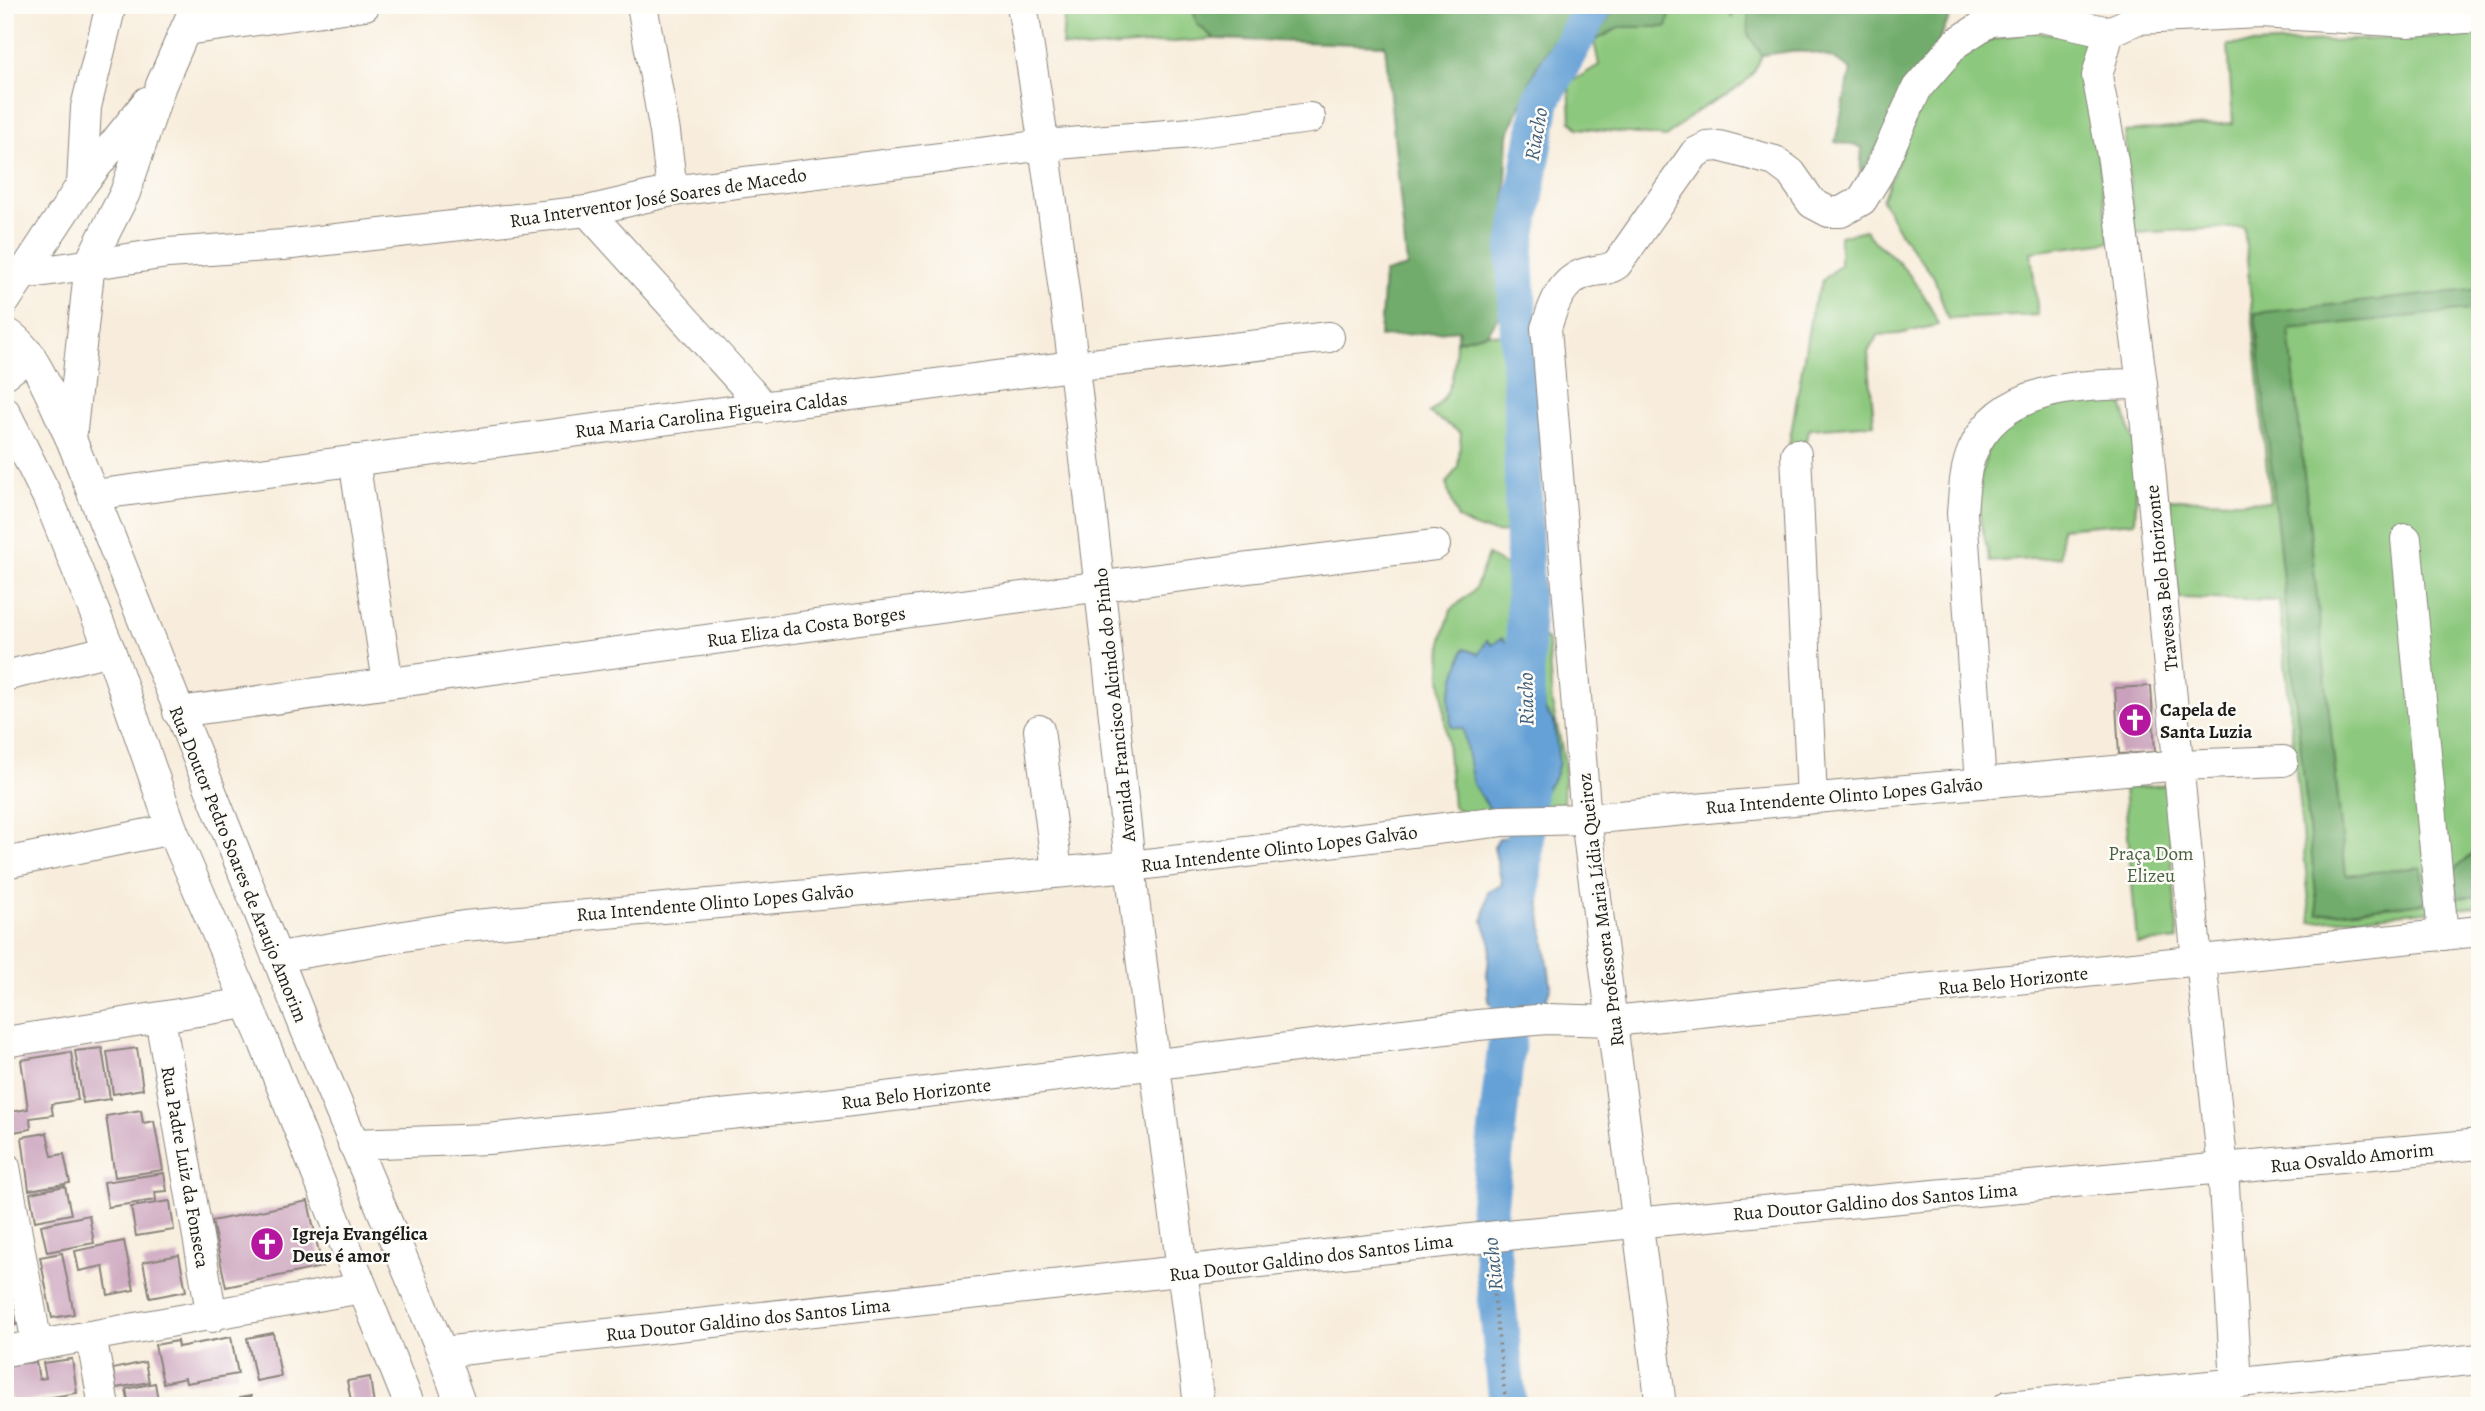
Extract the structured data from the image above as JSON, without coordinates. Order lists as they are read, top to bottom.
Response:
{
  "streets": {
    "street": [
      "Rua Interventor José Soares de Macedo",
      "Rua Maria Carolina Figueira Caldas",
      "Travessa Belo Horizonte",
      "Rua Eliza da Costa Borges",
      "Avenida Francisco Alcindo do Pinho",
      "Rua Intendente Olinto Lopes Galvão",
      "Rua Doutor Pedro Soares de Araujo Amorim",
      "Rua Professora Maria Lídia Queiroz",
      "Rua Belo Horizonte",
      "Rua Osvaldo Amorim",
      "Rua Padre Luiz da Fonseca",
      "Rua Doutor Galdino dos Santos Lima"
    ]
  },
  "crossings": [
    ["Rua Interventor José Soares de Macedo", "Avenida Francisco Alcindo do Pinho"],
    ["Rua Maria Carolina Figueira Caldas", "Avenida Francisco Alcindo do Pinho"],
    ["Rua Maria Carolina Figueira Caldas", "Rua Doutor Pedro Soares de Araujo Amorim"],
    ["Travessa Belo Horizonte", "Rua Intendente Olinto Lopes Galvão"],
    ["Travessa Belo Horizonte", "Rua Professora Maria Lídia Queiroz"],
    ["Travessa Belo Horizonte", "Rua Belo Horizonte"],
    ["Travessa Belo Horizonte", "Rua Osvaldo Amorim"],
    ["Travessa Belo Horizonte", "Rua Doutor Galdino dos Santos Lima"],
    ["Rua Eliza da Costa Borges", "Avenida Francisco Alcindo do Pinho"],
    ["Rua Eliza da Costa Borges", "Rua Doutor Pedro Soares de Araujo Amorim"],
    ["Avenida Francisco Alcindo do Pinho", "Rua Intendente Olinto Lopes Galvão"],
    ["Avenida Francisco Alcindo do Pinho", "Rua Belo Horizonte"],
    ["Avenida Francisco Alcindo do Pinho", "Rua Doutor Galdino dos Santos Lima"],
    ["Rua Intendente Olinto Lopes Galvão", "Rua Doutor Pedro Soares de Araujo Amorim"],
    ["Rua Intendente Olinto Lopes Galvão", "Rua Professora Maria Lídia Queiroz"],
    ["Rua Doutor Pedro Soares de Araujo Amorim", "Rua Belo Horizonte"],
    ["Rua Doutor Pedro Soares de Araujo Amorim", "Rua Doutor Galdino dos Santos Lima"],
    ["Rua Professora Maria Lídia Queiroz", "Rua Belo Horizonte"],
    ["Rua Professora Maria Lídia Queiroz", "Rua Doutor Galdino dos Santos Lima"],
    ["Rua Osvaldo Amorim", "Rua Doutor Galdino dos Santos Lima"]
  ],
  "water": ["Riacho"],
  "parks": ["Praça Dom Elizeu"],
  "places": {
    "church": ["Capela de Santa Luzia", "Igreja Evangélica Deus é amor"]
  }
}
